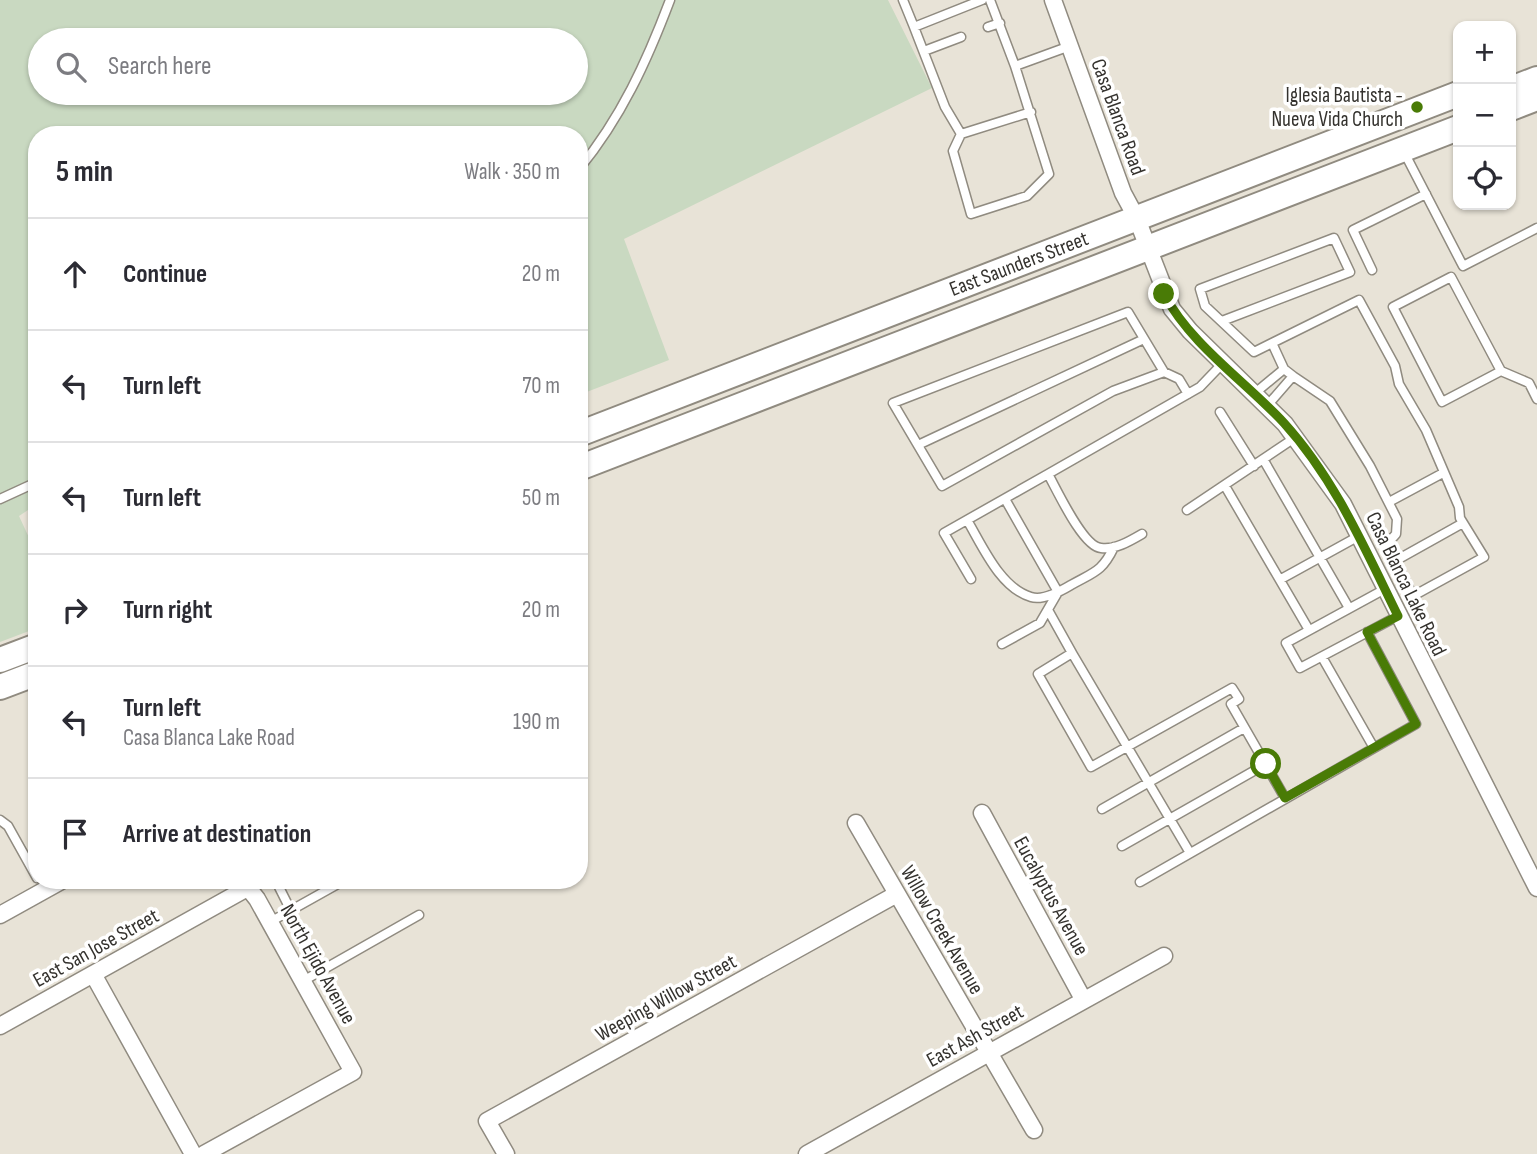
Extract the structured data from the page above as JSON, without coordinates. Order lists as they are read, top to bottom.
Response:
{
  "streets": {
    "main road": ["East Saunders Street"],
    "street": [
      "Casa Blanca Road",
      "Casa Blanca Lake Road",
      "Eucalyptus Avenue",
      "Willow Creek Avenue",
      "East San Jose Street",
      "North Ejido Avenue",
      "Weeping Willow Street",
      "East Ash Street"
    ]
  },
  "crossings": [
    ["Casa Blanca Road", "East Saunders Street"],
    ["Casa Blanca Road", "Casa Blanca Lake Road"],
    ["East Saunders Street", "Casa Blanca Lake Road"],
    ["Eucalyptus Avenue", "East Ash Street"],
    ["Willow Creek Avenue", "Weeping Willow Street"],
    ["Willow Creek Avenue", "East Ash Street"]
  ],
  "places": ["Iglesia Bautista - Nueva Vida Church"],
  "page": {
    "map_buttons": ["+", "−"],
    "search": "Search here",
    "heading": ["5 min", "Walk · 350 m"],
    "list": [
      ["Continue", "20 m"],
      ["Turn left", "70 m"],
      ["Turn left", "50 m"],
      ["Turn right", "20 m"],
      ["Turn left", "Casa Blanca Lake Road", "190 m"],
      "Arrive at destination"
    ]
  }
}
